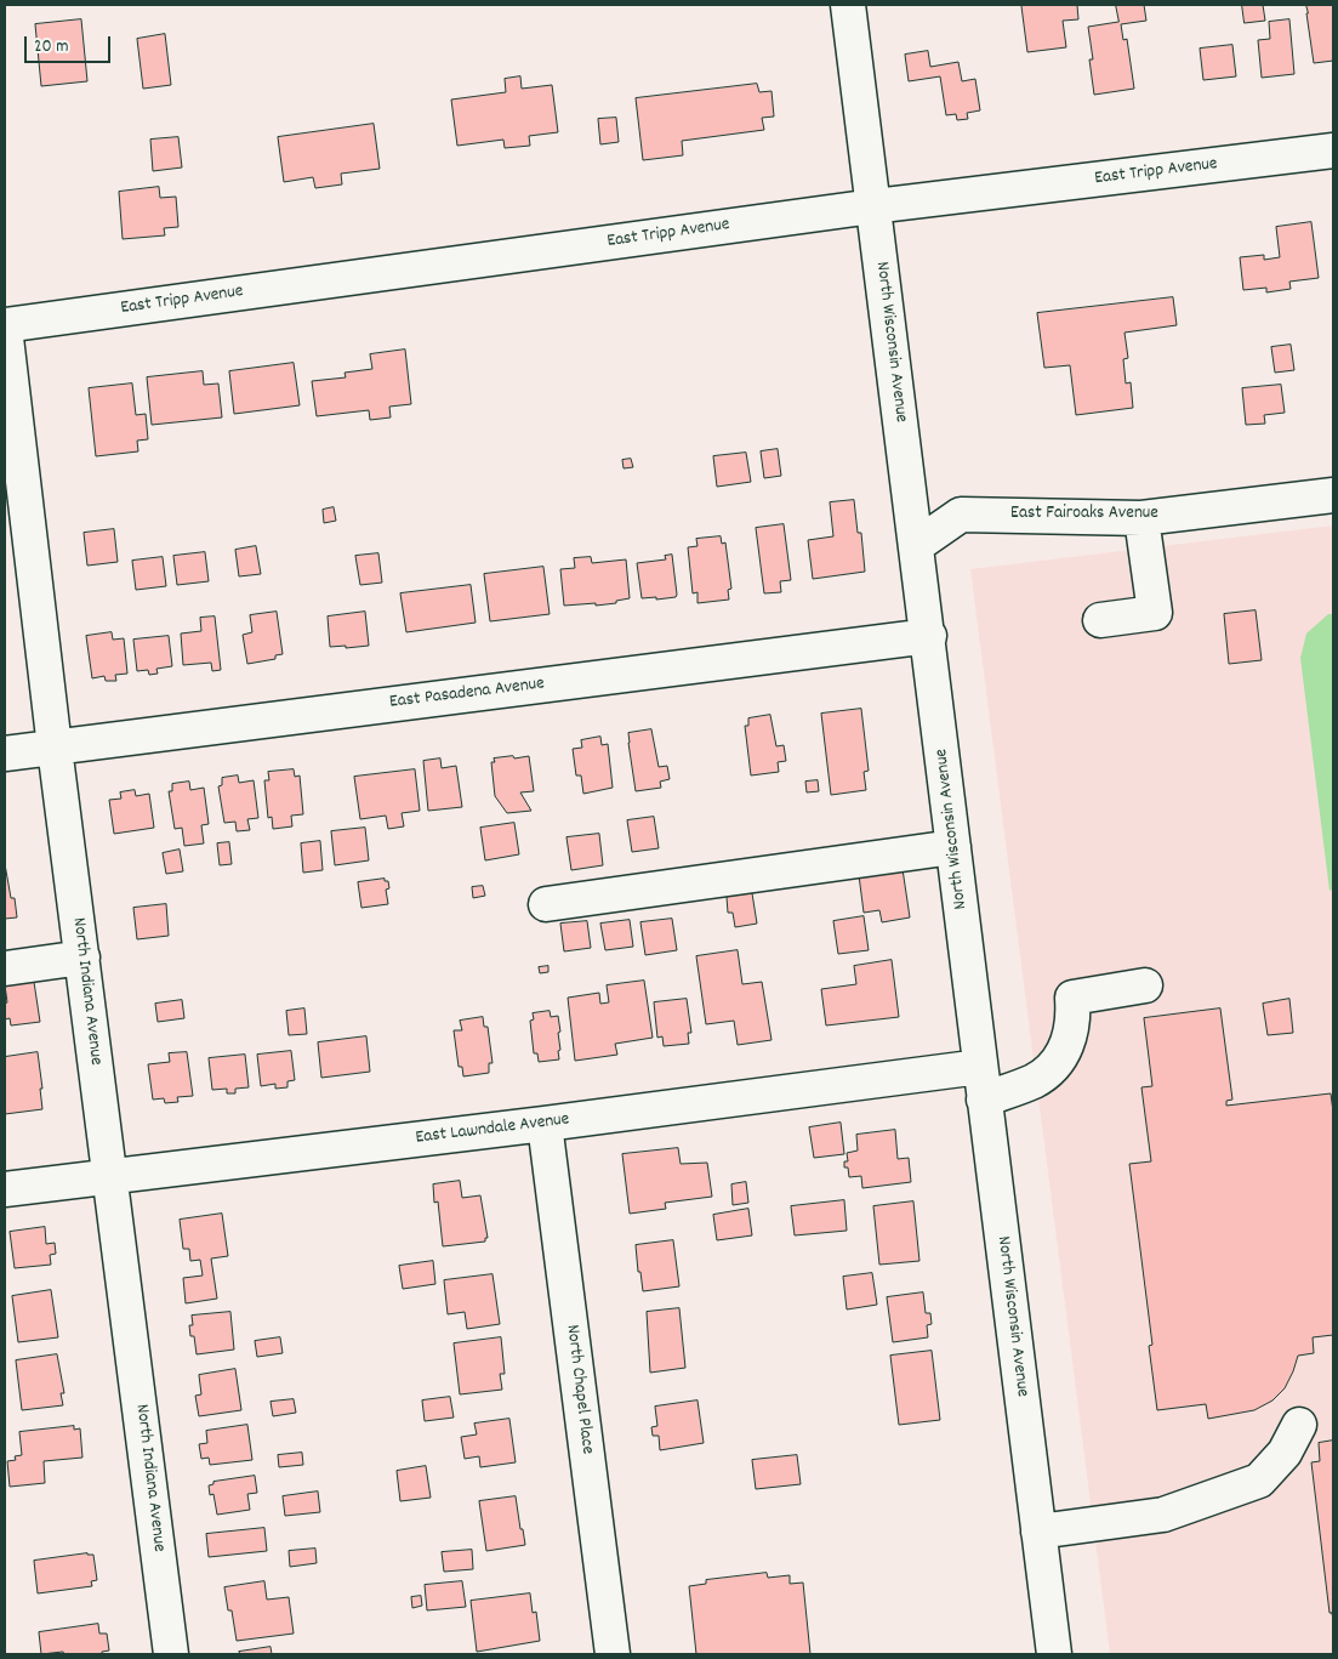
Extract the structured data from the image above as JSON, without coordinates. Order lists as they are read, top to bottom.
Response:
{
  "streets": {
    "street": [
      "East Tripp Avenue",
      "North Wisconsin Avenue",
      "East Fairoaks Avenue",
      "East Pasadena Avenue",
      "North Indiana Avenue",
      "East Lawndale Avenue",
      "North Chapel Place"
    ]
  },
  "crossings": [
    ["East Tripp Avenue", "North Wisconsin Avenue"],
    ["East Tripp Avenue", "North Indiana Avenue"],
    ["North Wisconsin Avenue", "East Fairoaks Avenue"],
    ["North Wisconsin Avenue", "East Pasadena Avenue"],
    ["North Wisconsin Avenue", "East Lawndale Avenue"],
    ["East Pasadena Avenue", "North Indiana Avenue"],
    ["North Indiana Avenue", "East Lawndale Avenue"],
    ["East Lawndale Avenue", "North Chapel Place"]
  ],
  "scale_bar": "20 m"
}
